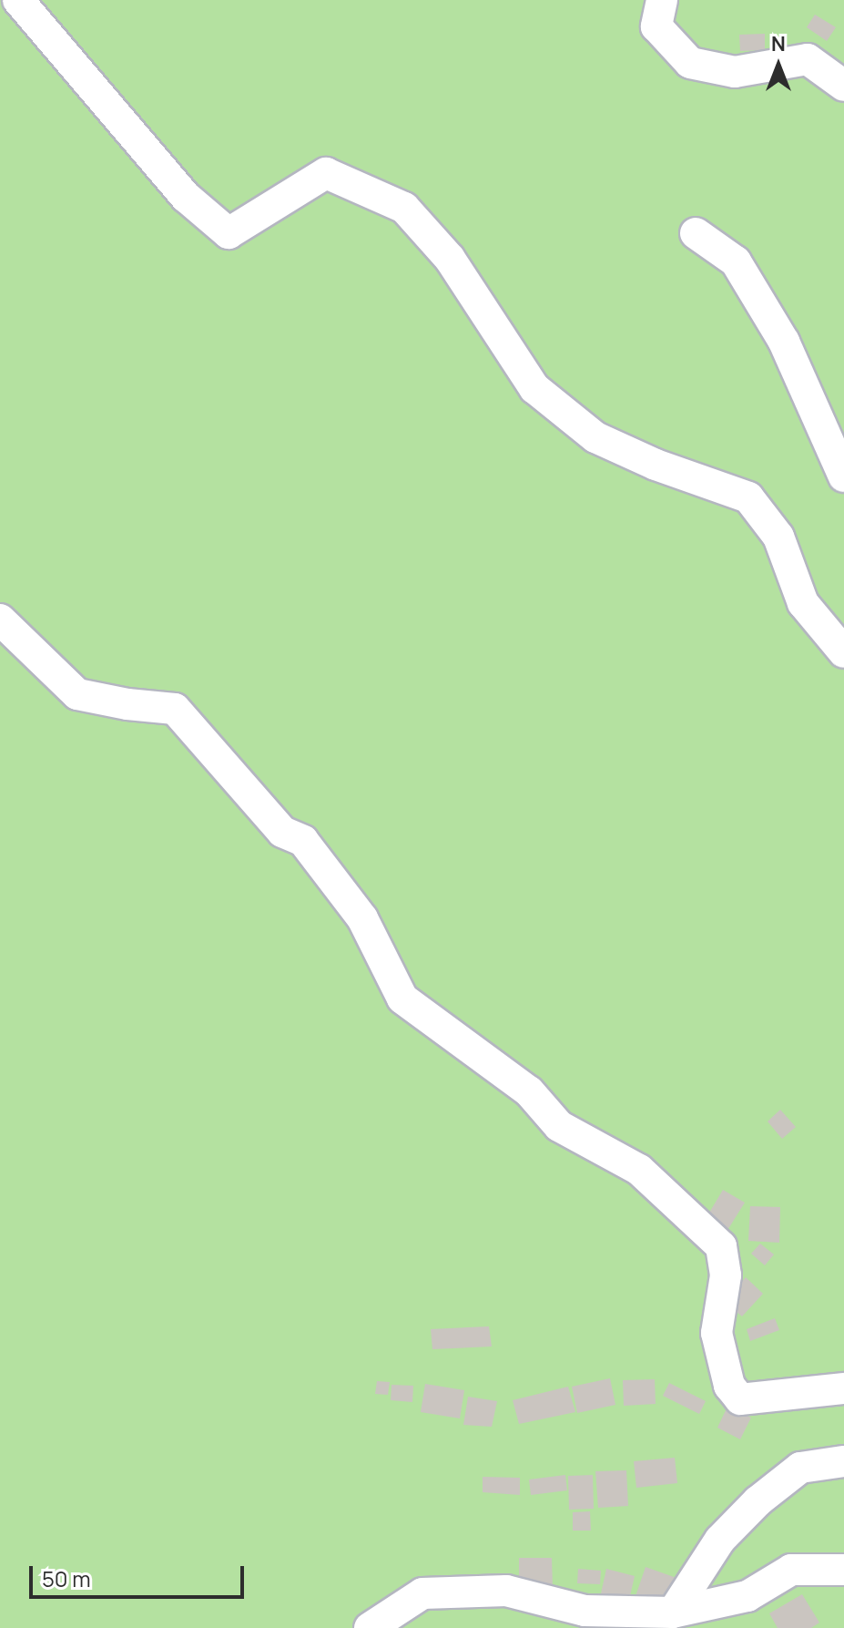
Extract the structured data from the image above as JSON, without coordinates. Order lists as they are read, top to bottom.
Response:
{
  "scale_bar": "50 m",
  "north": "top"
}
